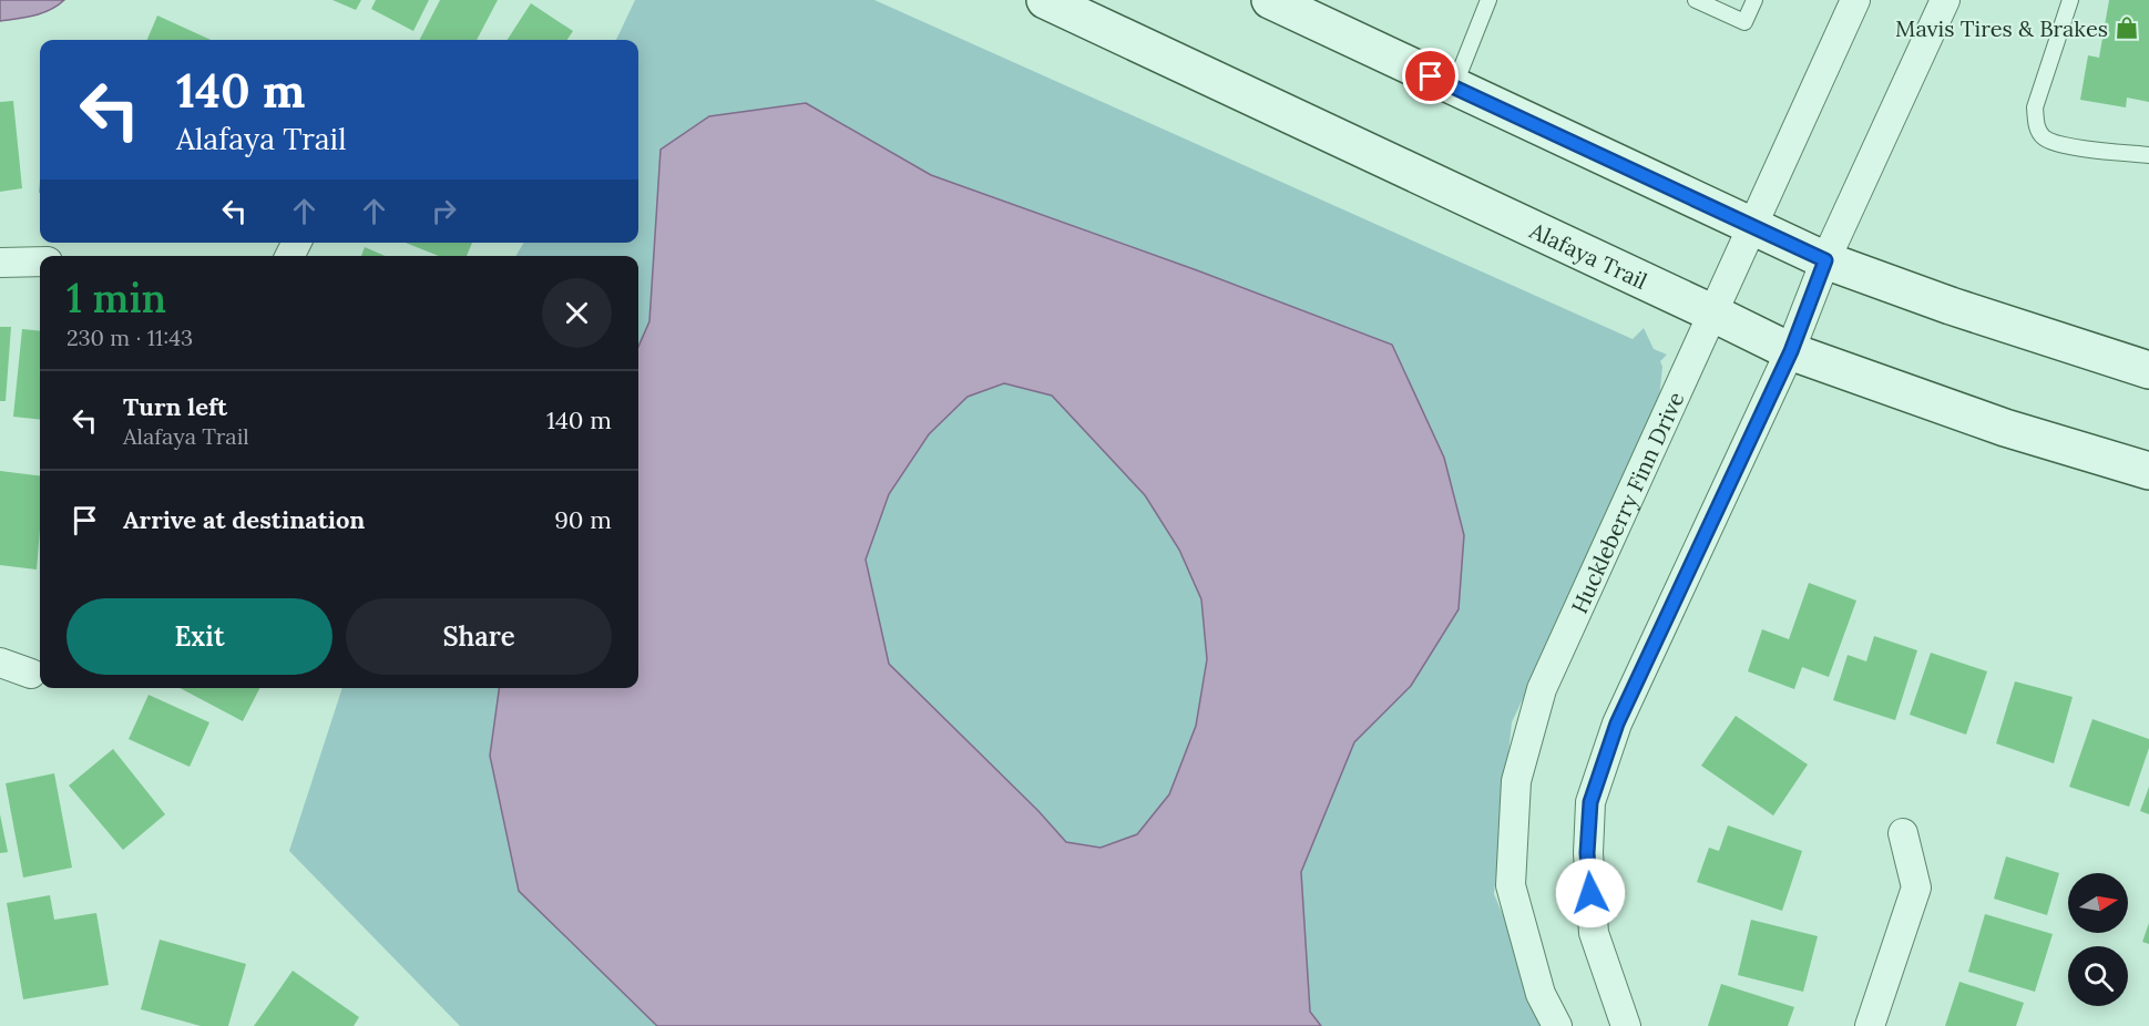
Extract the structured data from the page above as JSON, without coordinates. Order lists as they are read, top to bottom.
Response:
{
  "streets": {
    "main road": ["Alafaya Trail"],
    "street": ["Huckleberry Finn Drive"]
  },
  "crossings": [
    ["Alafaya Trail", "Huckleberry Finn Drive"]
  ],
  "places": {
    "shop": ["Mavis Tires & Brakes"]
  },
  "north": "right",
  "page": {
    "turn": ["140 m", "Alafaya Trail"],
    "heading": ["1 min", "230 m · 11:43"],
    "list": [
      {
        "name": "Turn left",
        "note": "Alafaya Trail",
        "value": "140 m"
      },
      {
        "name": "Arrive at destination",
        "value": "90 m"
      }
    ],
    "buttons": ["Exit", "Share"]
  }
}
